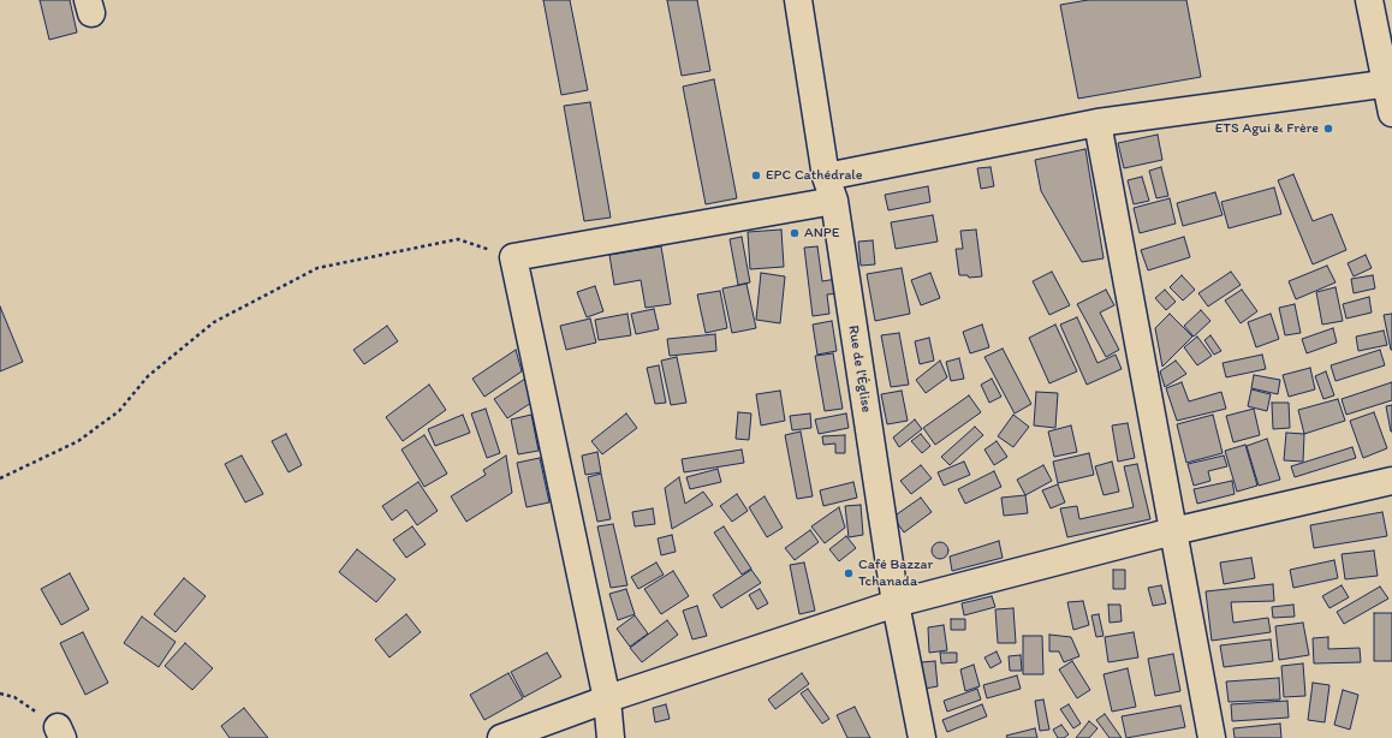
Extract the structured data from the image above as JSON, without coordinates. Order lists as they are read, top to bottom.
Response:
{
  "streets": {
    "street": ["Rue de l'Église"]
  },
  "places": [
    "ETS Agui & Frère",
    "EPC Cathédrale",
    "ANPE",
    "Café Bazzar Tchanada"
  ]
}
